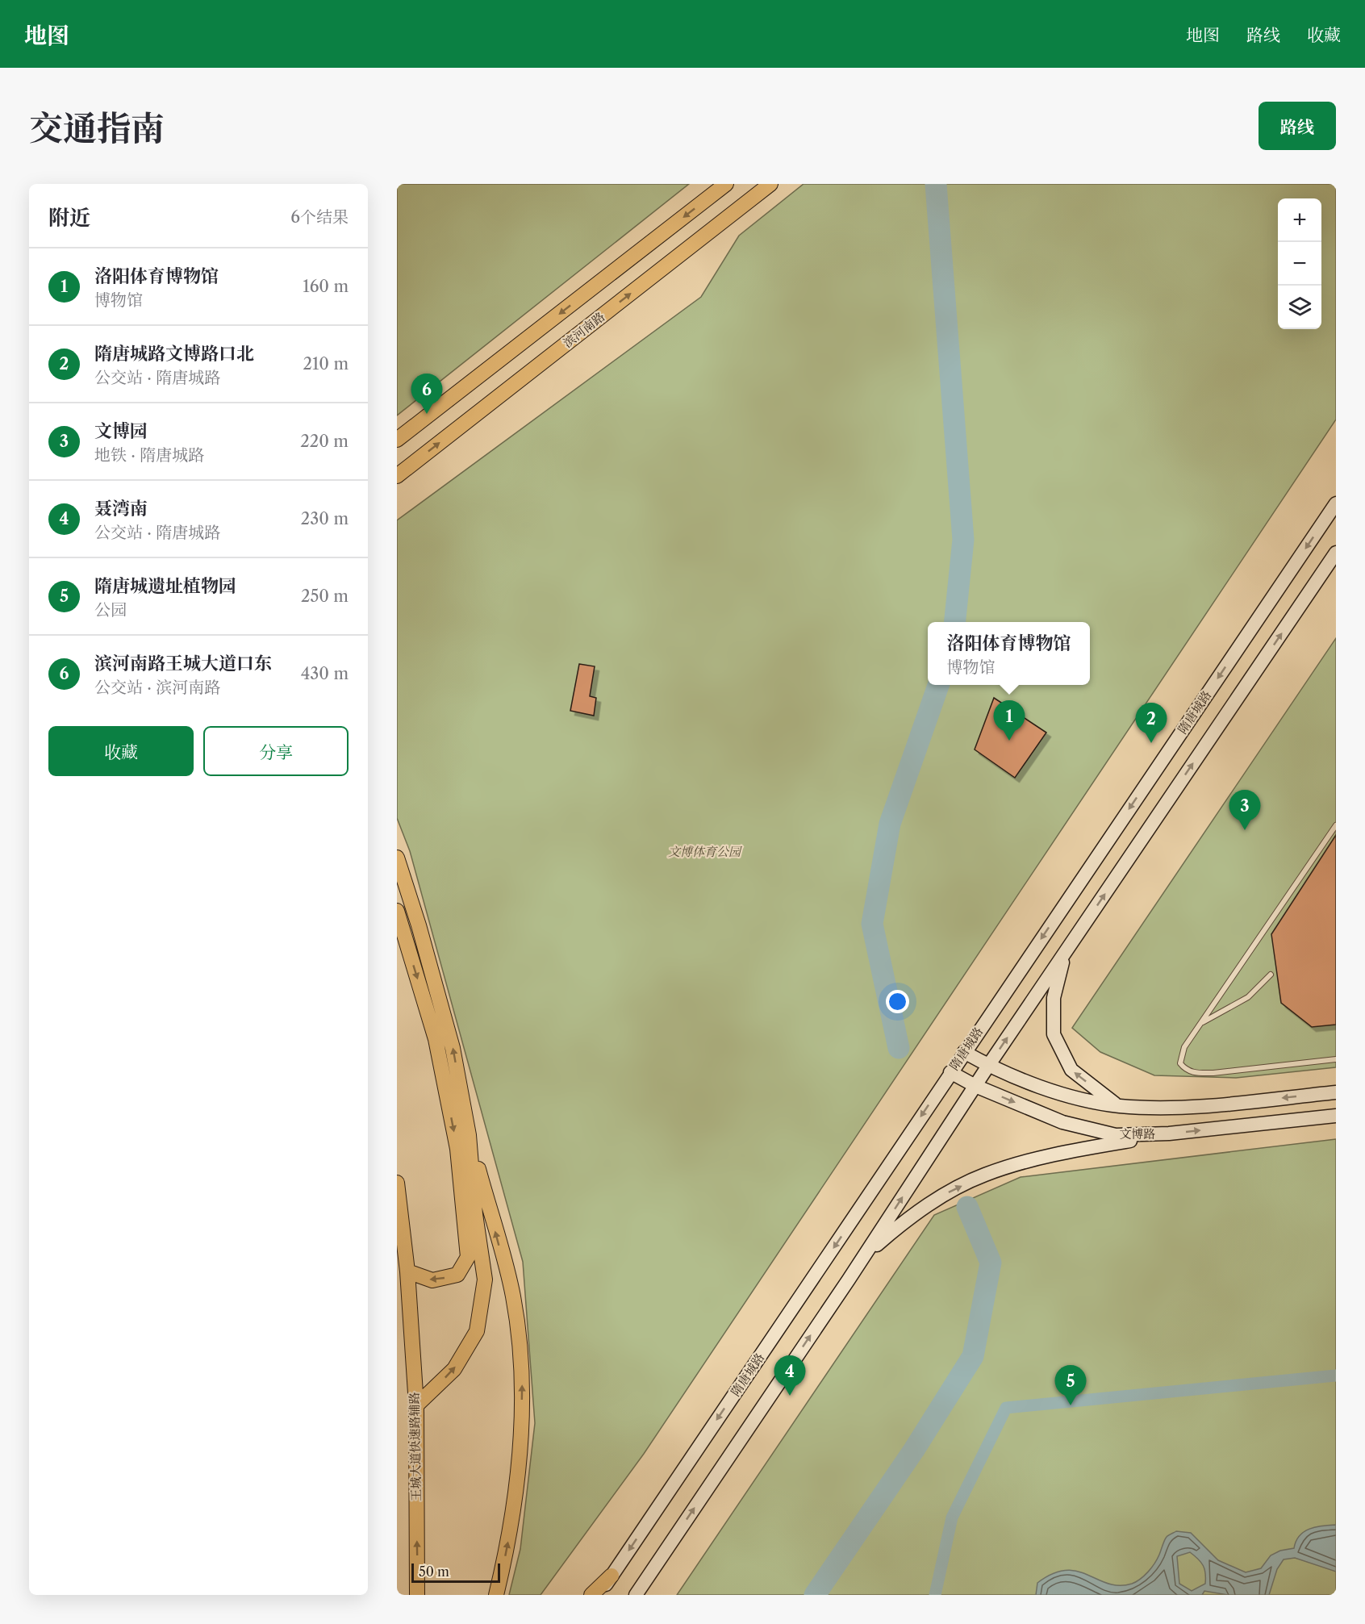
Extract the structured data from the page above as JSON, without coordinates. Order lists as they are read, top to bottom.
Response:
{
  "streets": {
    "main road": [
      "滨河南路",
      "隋唐城路",
      "文博路",
      "王城大道快速路辅路"
    ]
  },
  "crossings": [
    ["隋唐城路", "文博路"]
  ],
  "parks": ["文博体育公园"],
  "scale_bar": "50 m",
  "page": {
    "header": "地图",
    "nav": ["地图", "路线", "收藏"],
    "title": "交通指南",
    "buttons": [
      "路线",
      ["收藏", "分享"]
    ],
    "heading": ["附近", "6个结果"],
    "map_buttons": ["+", "−"],
    "list": [
      {
        "mark": "1",
        "name": "洛阳体育博物馆",
        "note": "博物馆",
        "value": "160 m"
      },
      {
        "mark": "2",
        "name": "隋唐城路文博路口北",
        "note": "公交站 · 隋唐城路",
        "value": "210 m"
      },
      {
        "mark": "3",
        "name": "文博园",
        "note": "地铁 · 隋唐城路",
        "value": "220 m"
      },
      {
        "mark": "4",
        "name": "聂湾南",
        "note": "公交站 · 隋唐城路",
        "value": "230 m"
      },
      {
        "mark": "5",
        "name": "隋唐城遗址植物园",
        "note": "公园",
        "value": "250 m"
      },
      {
        "mark": "6",
        "name": "滨河南路王城大道口东",
        "note": "公交站 · 滨河南路",
        "value": "430 m"
      }
    ],
    "pins": [
      "6",
      "1",
      "2",
      "3",
      "4",
      "5"
    ],
    "popup": ["洛阳体育博物馆", "博物馆"],
    "scale": "50 m"
  }
}
